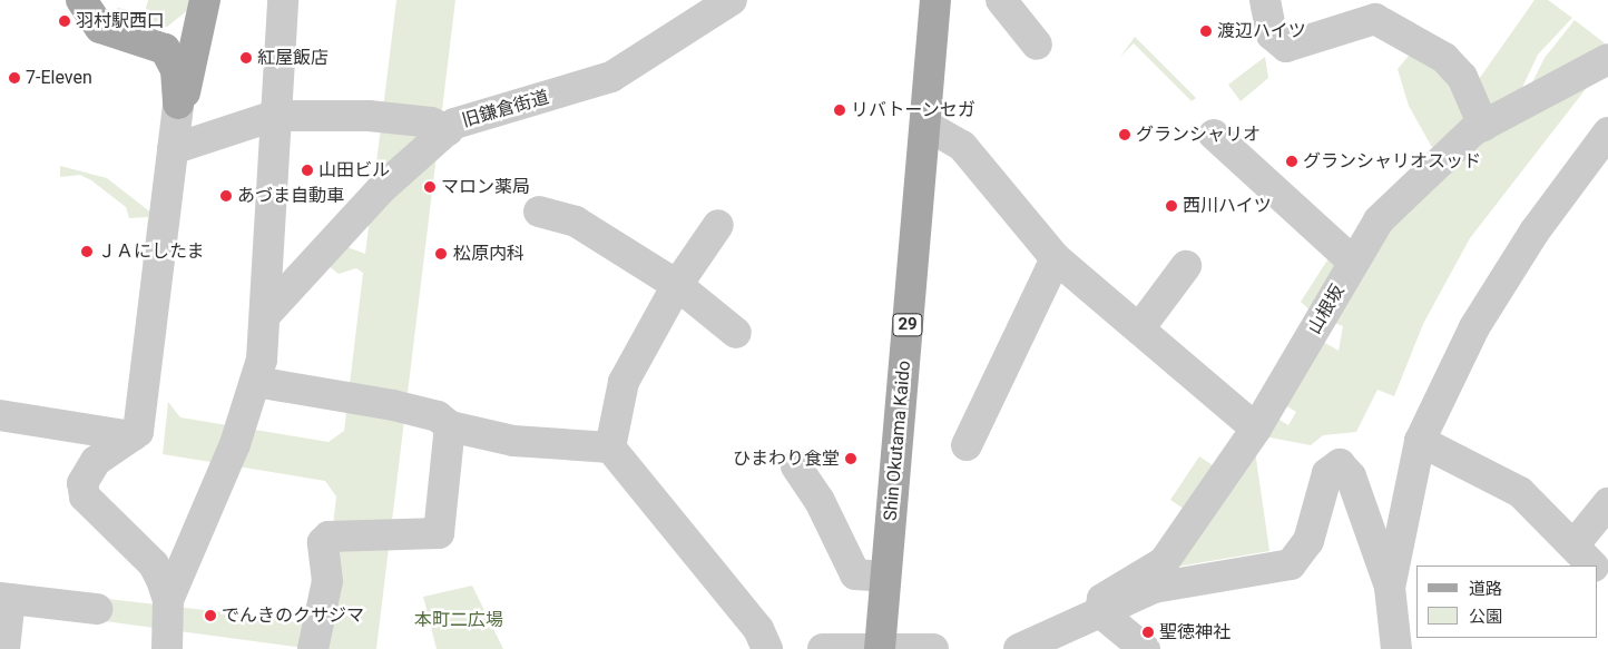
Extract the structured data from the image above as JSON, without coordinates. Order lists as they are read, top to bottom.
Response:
{
  "streets": {
    "main road": ["29", "Shin Okutama Kaido"],
    "street": ["旧鎌倉街道", "山根坂"]
  },
  "parks": ["本町二広場"],
  "places": [
    "羽村駅西口",
    "渡辺ハイツ",
    "紅屋飯店",
    "7-Eleven",
    "リバトーンセガ",
    "グランシャリオ",
    "グランシャリオスッド",
    "山田ビル",
    "マロン薬局",
    "あづま自動車",
    "西川ハイツ",
    "ＪＡにしたま",
    "松原内科",
    "ひまわり食堂",
    "でんきのクサジマ",
    "聖徳神社"
  ],
  "legend": ["道路", "公園"]
}
